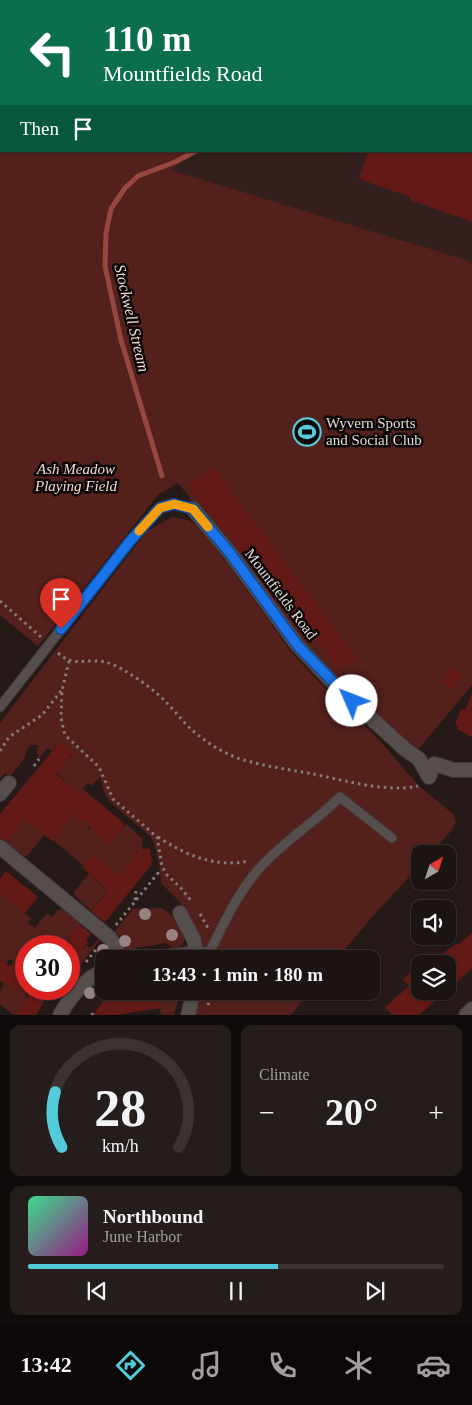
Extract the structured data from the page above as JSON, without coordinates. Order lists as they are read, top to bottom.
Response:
{
  "streets": {
    "street": ["Mountfields Road"]
  },
  "water": ["Stockwell Stream"],
  "parks": ["Ash Meadow Playing Field"],
  "places": {
    "sports": ["Wyvern Sports and Social Club"]
  },
  "north": "top right",
  "page": {
    "turn": ["110 m", "Mountfields Road"],
    "then": "Then",
    "limit": "30",
    "trip": "13:43 · 1 min · 180 m",
    "tile": "Climate",
    "heat": ["−", "20°", "+"],
    "song": ["Northbound", "June Harbor"],
    "tabs": "13:42",
    "gauge": ["28", "km/h"]
  }
}
